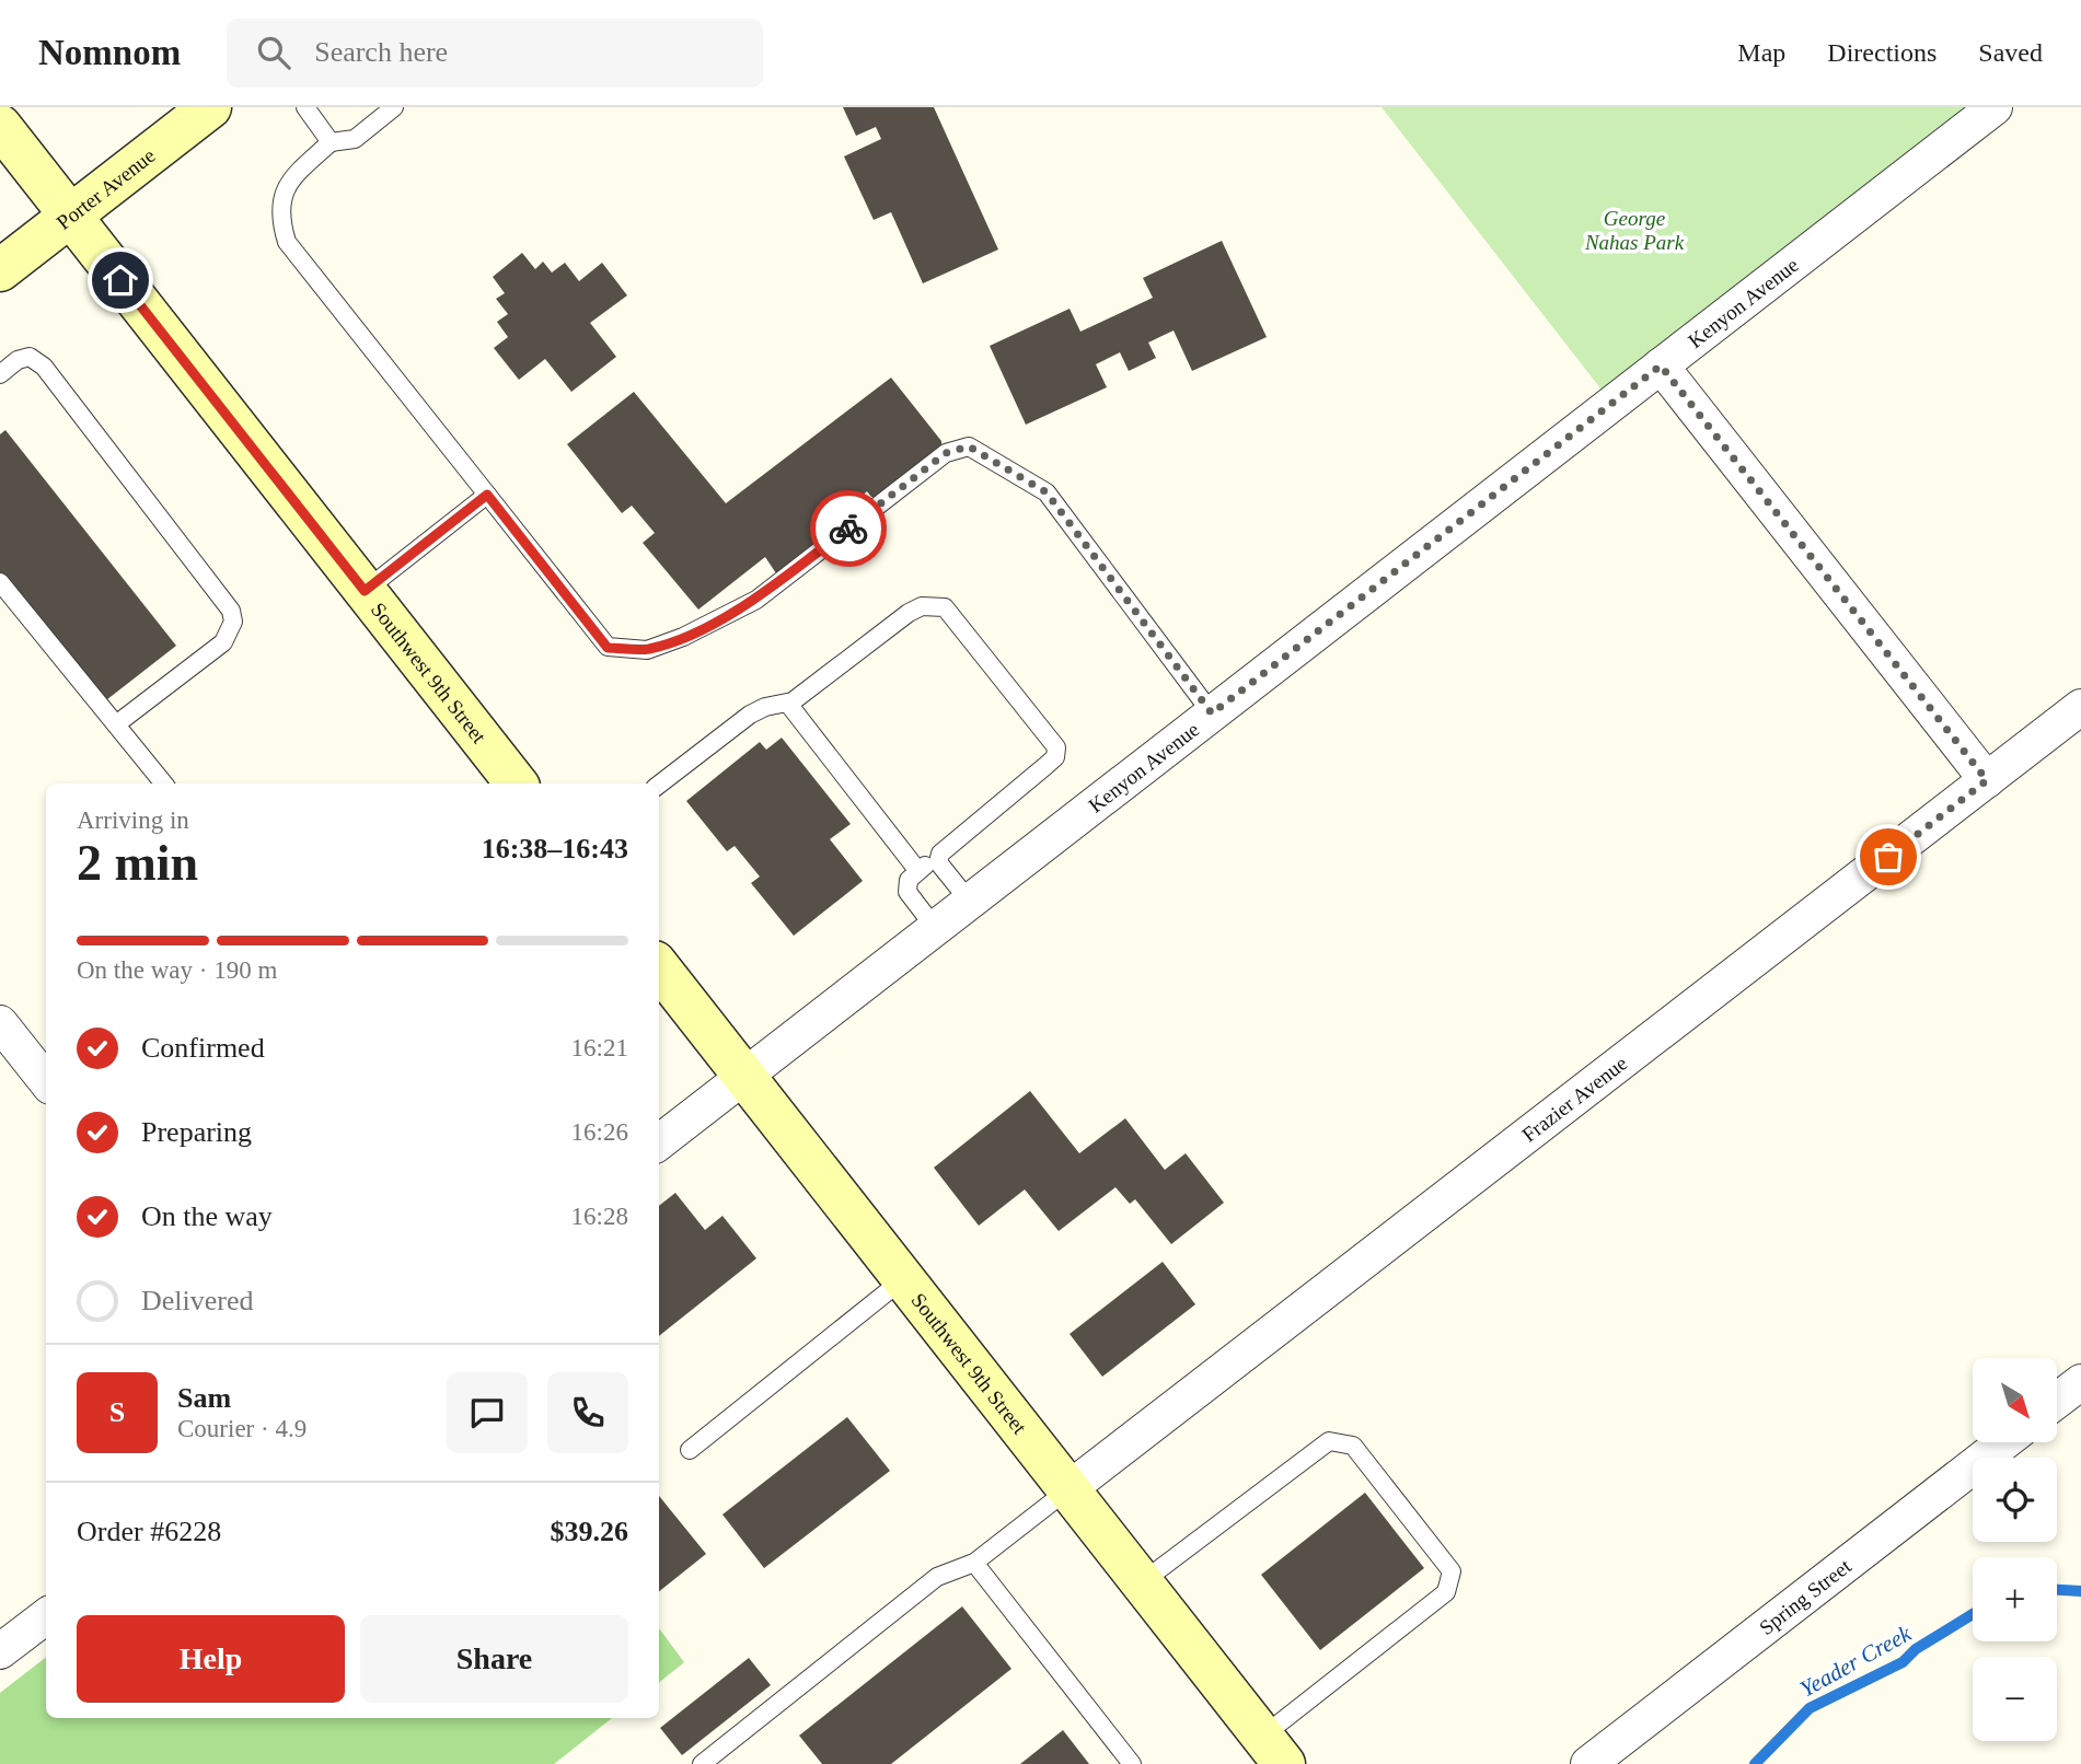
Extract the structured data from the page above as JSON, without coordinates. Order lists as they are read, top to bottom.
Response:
{
  "streets": {
    "main road": ["Porter Avenue", "Southwest 9th Street"],
    "street": ["Kenyon Avenue", "Frazier Avenue", "Spring Street"]
  },
  "crossings": [
    ["Porter Avenue", "Southwest 9th Street"],
    ["Kenyon Avenue", "Southwest 9th Street"],
    ["Southwest 9th Street", "Frazier Avenue"]
  ],
  "water": ["Yeader Creek"],
  "parks": ["George Nahas Park"],
  "north": "bottom right",
  "page": {
    "header": "Nomnom",
    "search": "Search here",
    "nav": ["Map", "Directions", "Saved"],
    "heading": ["2 min", "Arriving in", "16:38–16:43"],
    "panel": [
      "Sam",
      "Courier · 4.9",
      "Order #6228",
      "$39.26"
    ],
    "bar": "On the way · 190 m",
    "list": [
      ["Confirmed", "16:21"],
      ["Preparing", "16:26"],
      ["On the way", "16:28"],
      "Delivered"
    ],
    "map_buttons": ["+", "−"],
    "round": "S",
    "buttons": ["Help", "Share"]
  }
}
